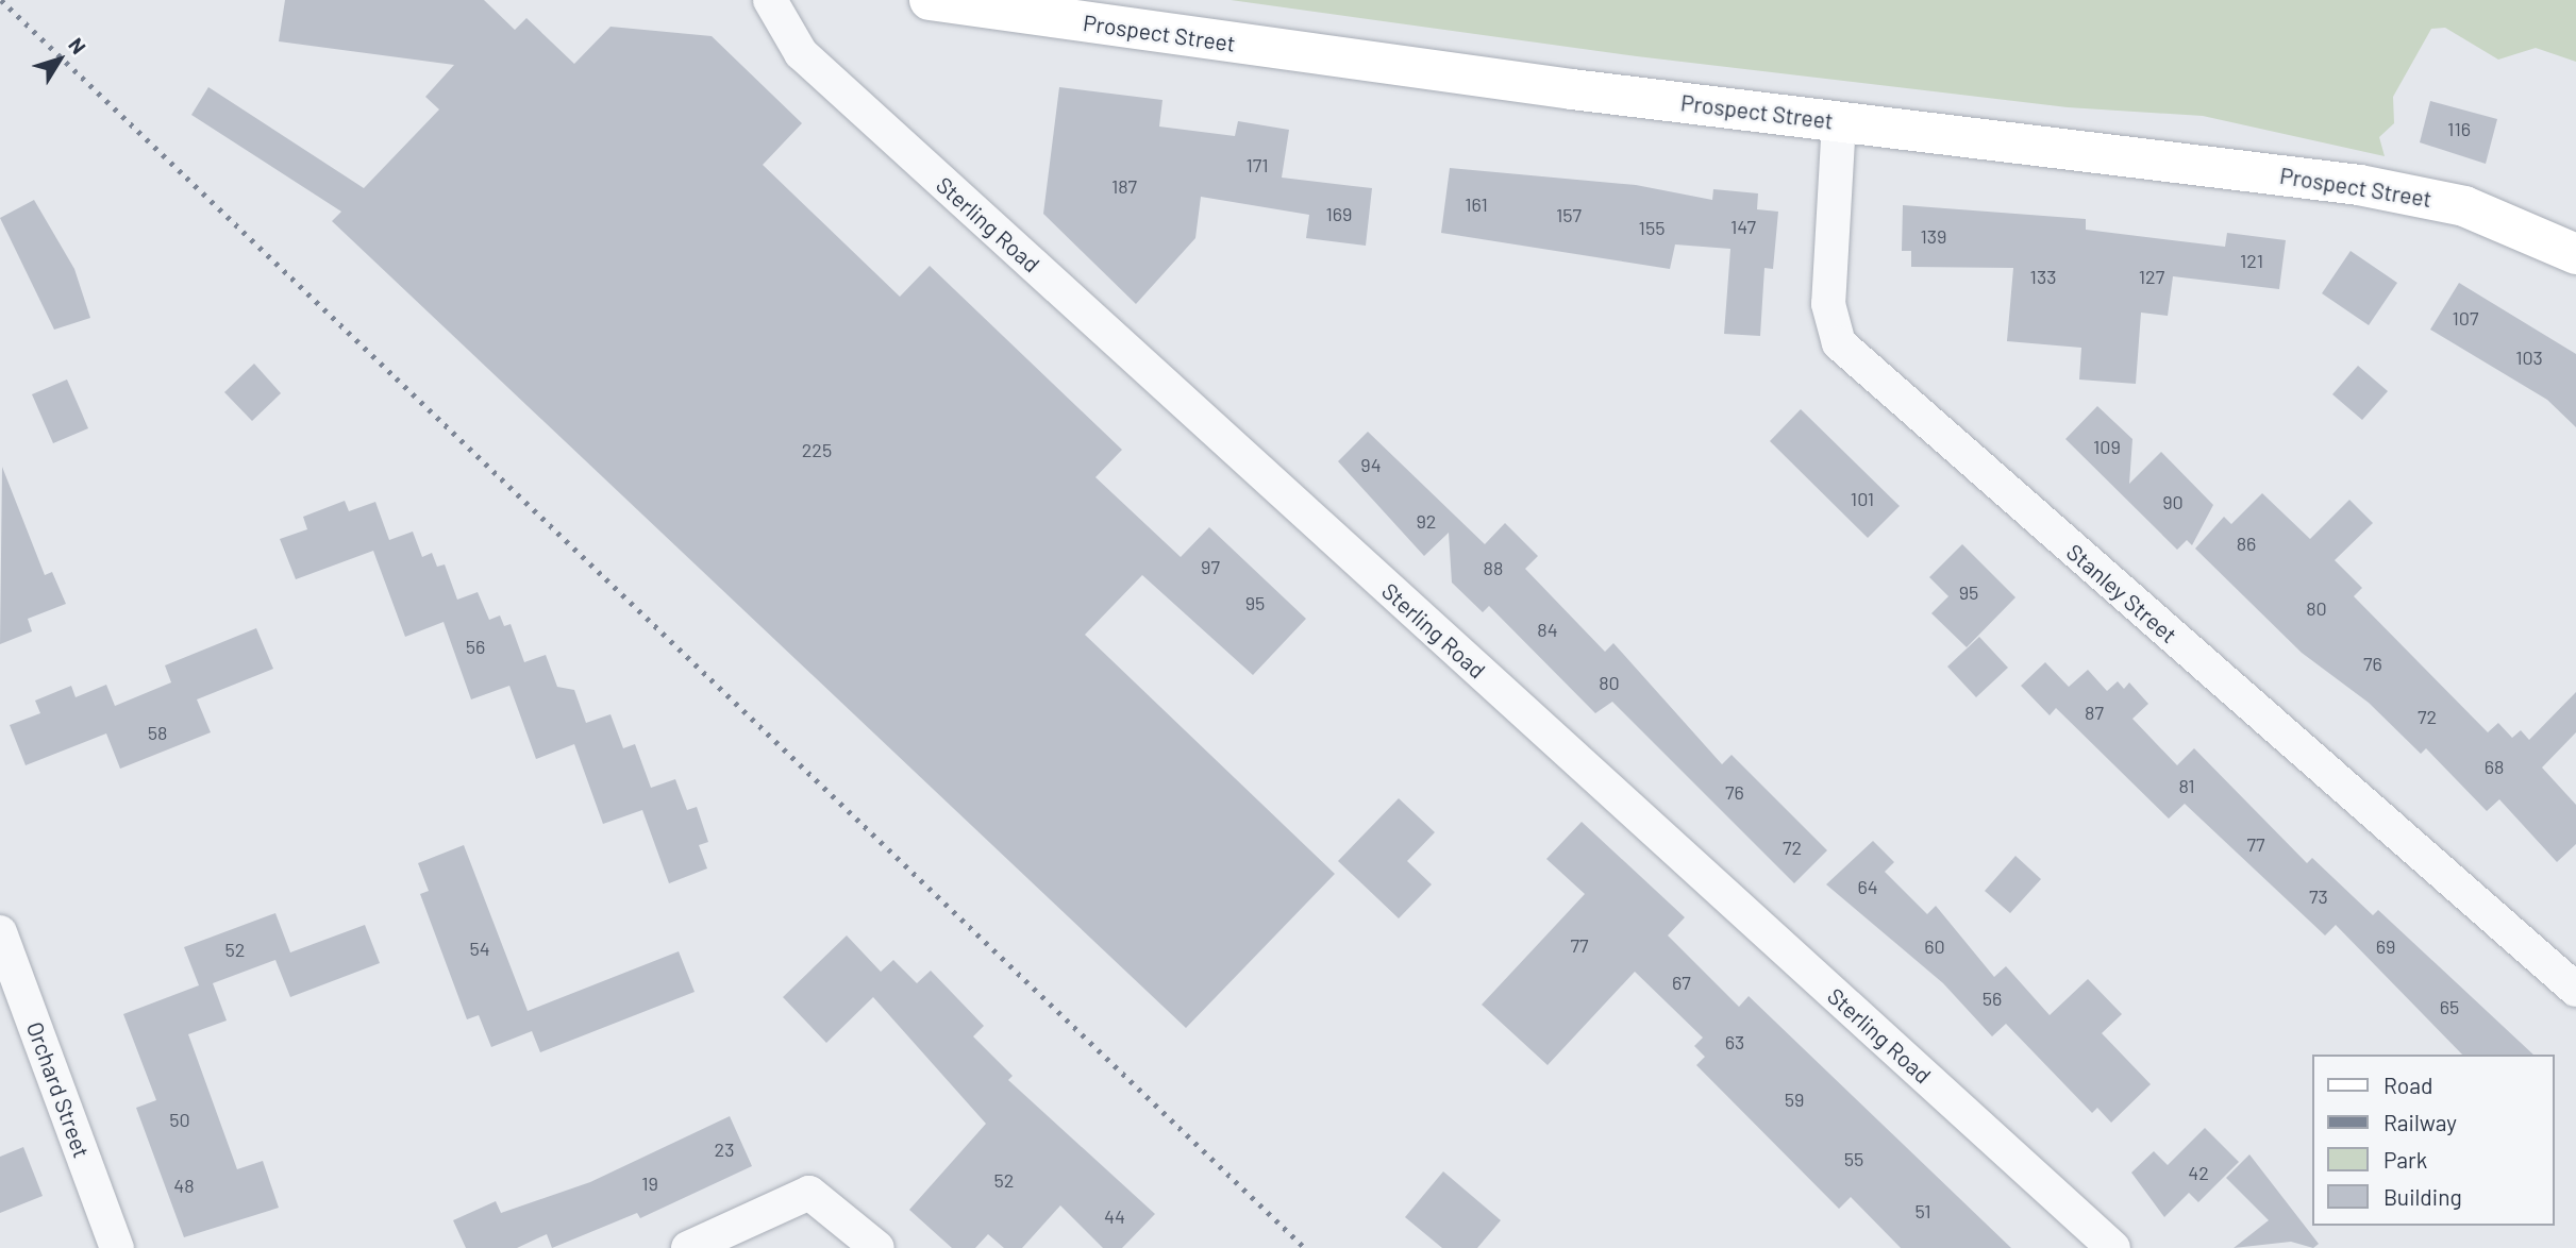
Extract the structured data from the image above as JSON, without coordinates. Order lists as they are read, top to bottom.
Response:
{
  "streets": {
    "main road": ["Prospect Street"],
    "street": ["Sterling Road", "Stanley Street", "Orchard Street"]
  },
  "crossings": [
    ["Prospect Street", "Stanley Street"]
  ],
  "house_numbers": [
    "116",
    "171",
    "187",
    "161",
    "169",
    "157",
    "147",
    "155",
    "139",
    "121",
    "133",
    "127",
    "107",
    "103",
    "109",
    "225",
    "94",
    "101",
    "90",
    "92",
    "86",
    "97",
    "88",
    "95",
    "95",
    "80",
    "84",
    "56",
    "76",
    "80",
    "87",
    "72",
    "58",
    "68",
    "81",
    "76",
    "77",
    "72",
    "64",
    "73",
    "77",
    "60",
    "69",
    "54",
    "52",
    "67",
    "56",
    "65",
    "63",
    "59",
    "50",
    "23",
    "55",
    "42",
    "52",
    "19",
    "48",
    "51",
    "44"
  ],
  "legend": [
    "Road",
    "Railway",
    "Park",
    "Building"
  ],
  "north": "top right"
}
